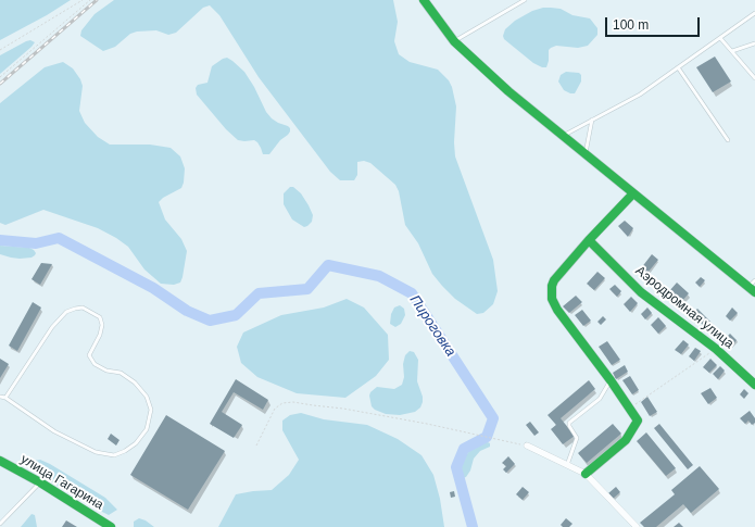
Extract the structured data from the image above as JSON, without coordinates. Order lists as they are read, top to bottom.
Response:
{
  "streets": {
    "street": ["Аэродромная улица", "улица Гагарина"]
  },
  "water": ["Пироговка"],
  "scale_bar": "100 m"
}
